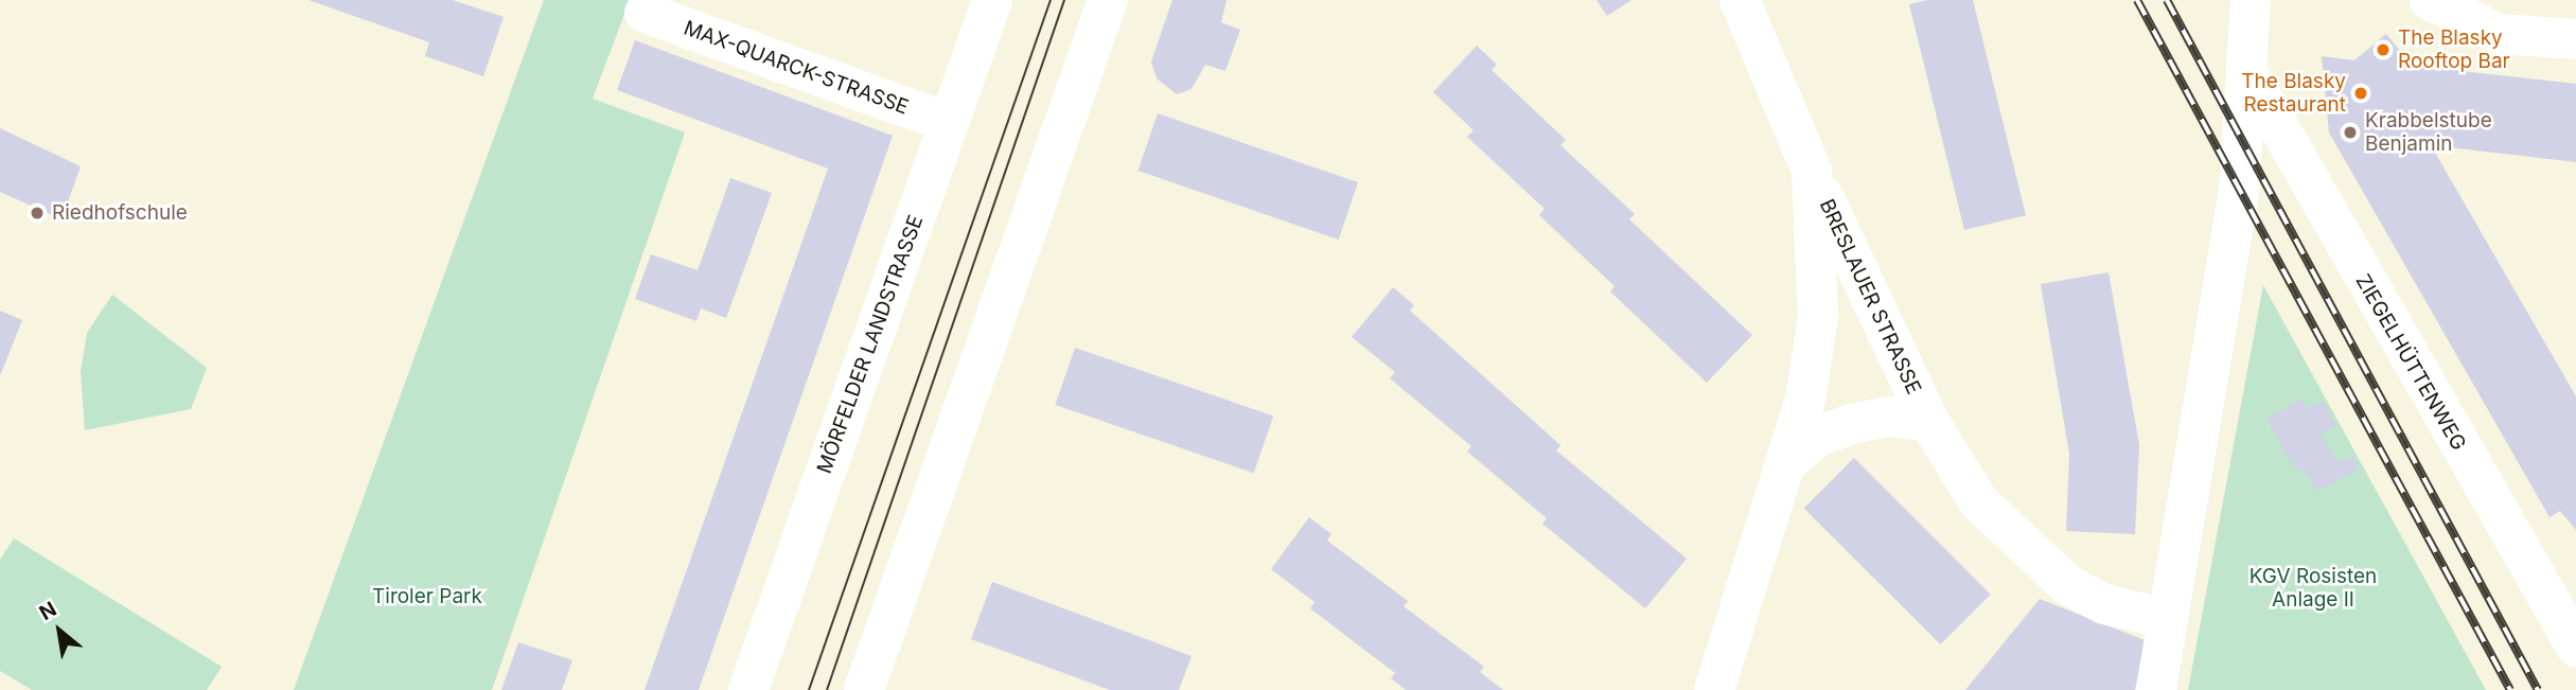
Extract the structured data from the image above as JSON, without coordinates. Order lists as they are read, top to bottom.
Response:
{
  "streets": {
    "street": [
      "MAX-QUARCK-STRASSE",
      "BRESLAUER STRASSE",
      "MÖRFELDER LANDSTRASSE",
      "ZIEGELHÜTTENWEG"
    ]
  },
  "crossings": [
    ["MAX-QUARCK-STRASSE", "MÖRFELDER LANDSTRASSE"]
  ],
  "parks": ["KGV Rosisten Anlage II", "Tiroler Park"],
  "places": [
    "The Blasky Rooftop Bar",
    "The Blasky Restaurant",
    "Krabbelstube Benjamin",
    "Riedhofschule"
  ],
  "north": "top left"
}
